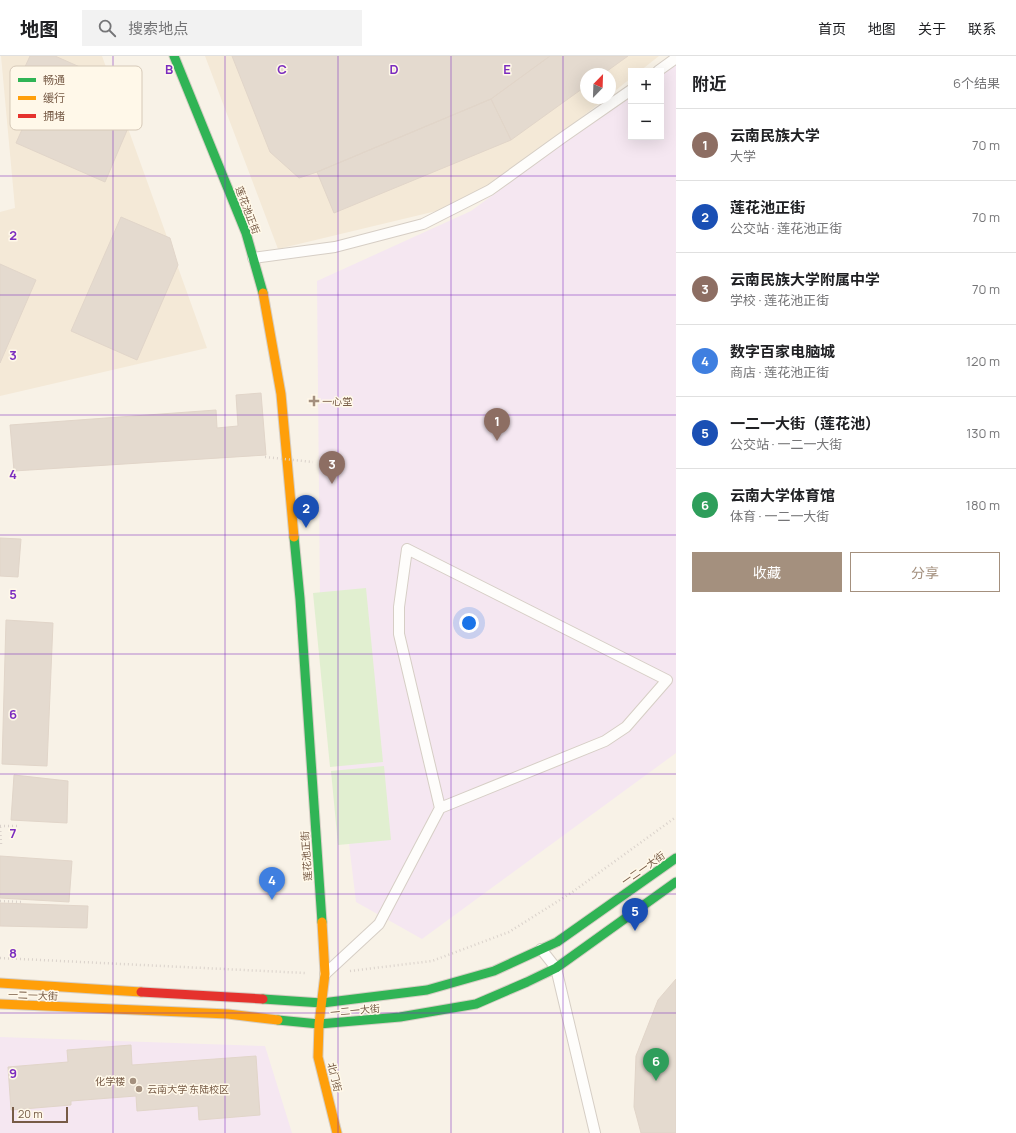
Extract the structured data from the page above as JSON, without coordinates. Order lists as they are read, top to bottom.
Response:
{
  "streets": {
    "main road": ["莲花池正街", "一二一大街", "北门街"]
  },
  "crossings": [
    ["莲花池正街", "一二一大街"],
    ["莲花池正街", "北门街"],
    ["一二一大街", "北门街"]
  ],
  "places": {
    "health": ["一心堂"],
    "other": ["化学楼", "云南大学 东陆校区"]
  },
  "legend": ["畅通", "缓行", "拥堵"],
  "scale_bar": "20 m",
  "north": "top right",
  "page": {
    "header": "地图",
    "search": "搜索地点",
    "nav": [
      "首页",
      "地图",
      "关于",
      "联系"
    ],
    "heading": ["附近", "6个结果"],
    "map_buttons": ["+", "−"],
    "list": [
      {
        "mark": "1",
        "name": "云南民族大学",
        "note": "大学",
        "value": "70 m"
      },
      {
        "mark": "2",
        "name": "莲花池正街",
        "note": "公交站 · 莲花池正街",
        "value": "70 m"
      },
      {
        "mark": "3",
        "name": "云南民族大学附属中学",
        "note": "学校 · 莲花池正街",
        "value": "70 m"
      },
      {
        "mark": "4",
        "name": "数字百家电脑城",
        "note": "商店 · 莲花池正街",
        "value": "120 m"
      },
      {
        "mark": "5",
        "name": "一二一大街（莲花池）",
        "note": "公交站 · 一二一大街",
        "value": "130 m"
      },
      {
        "mark": "6",
        "name": "云南大学体育馆",
        "note": "体育 · 一二一大街",
        "value": "180 m"
      }
    ],
    "pins": [
      "1",
      "3",
      "2",
      "4",
      "5",
      "6"
    ],
    "buttons": ["收藏", "分享"],
    "scale": "20 m"
  },
  "grid": {
    "columns": [
      "B",
      "C",
      "D",
      "E"
    ],
    "rows": [
      "2",
      "3",
      "4",
      "5",
      "6",
      "7",
      "8",
      "9"
    ]
  }
}
